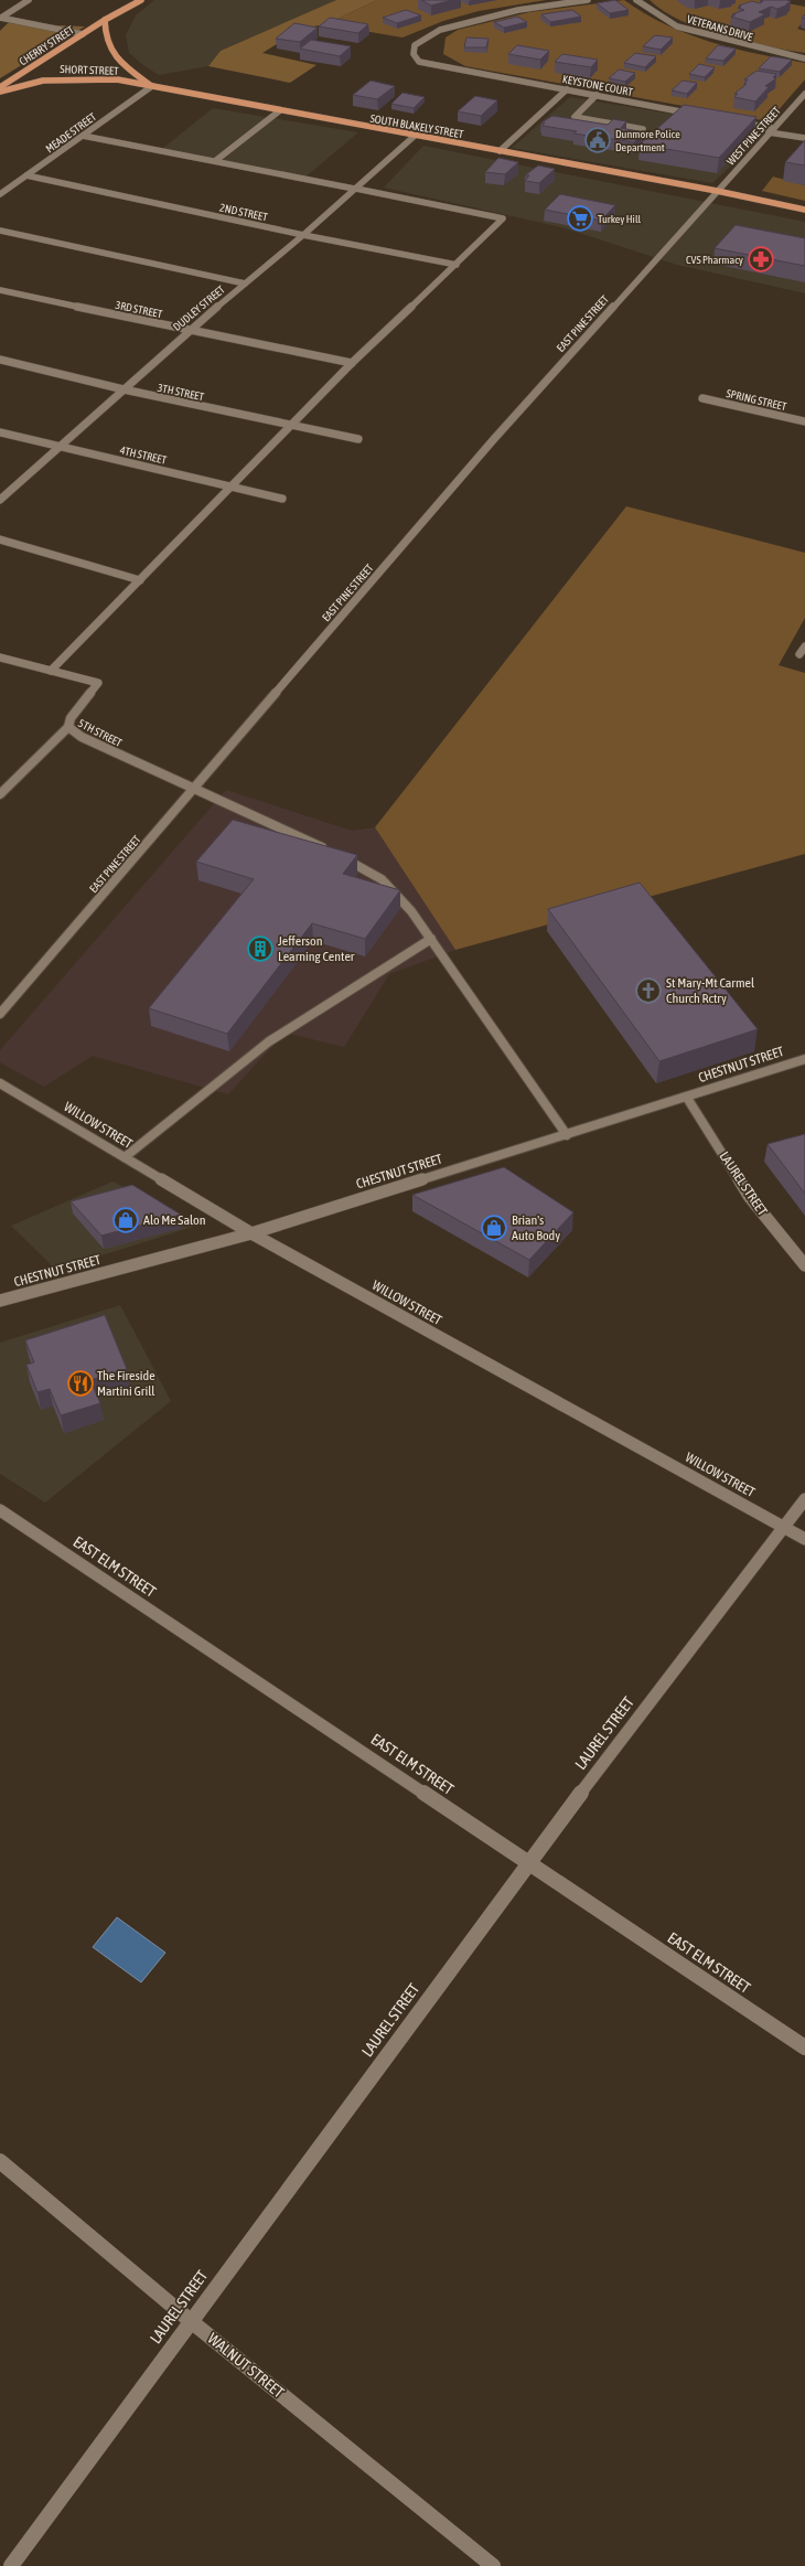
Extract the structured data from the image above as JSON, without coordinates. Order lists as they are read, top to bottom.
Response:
{
  "streets": {
    "main road": ["CHERRY STREET", "SHORT STREET", "SOUTH BLAKELY STREET"],
    "street": [
      "VETERANS DRIVE",
      "KEYSTONE COURT",
      "MEADE STREET",
      "WEST PINE STREET",
      "2ND STREET",
      "DUDLEY STREET",
      "3RD STREET",
      "EAST PINE STREET",
      "3TH STREET",
      "SPRING STREET",
      "4TH STREET",
      "5TH STREET",
      "CHESTNUT STREET",
      "WILLOW STREET",
      "LAUREL STREET",
      "EAST ELM STREET",
      "WALNUT STREET"
    ]
  },
  "crossings": [
    ["CHERRY STREET", "SOUTH BLAKELY STREET"],
    ["SHORT STREET", "SOUTH BLAKELY STREET"],
    ["SHORT STREET", "MEADE STREET"],
    ["SOUTH BLAKELY STREET", "MEADE STREET"],
    ["SOUTH BLAKELY STREET", "WEST PINE STREET"],
    ["SOUTH BLAKELY STREET", "DUDLEY STREET"],
    ["SOUTH BLAKELY STREET", "EAST PINE STREET"],
    ["MEADE STREET", "2ND STREET"],
    ["WEST PINE STREET", "EAST PINE STREET"],
    ["2ND STREET", "DUDLEY STREET"],
    ["DUDLEY STREET", "3RD STREET"],
    ["DUDLEY STREET", "3TH STREET"],
    ["DUDLEY STREET", "4TH STREET"],
    ["EAST PINE STREET", "5TH STREET"],
    ["5TH STREET", "CHESTNUT STREET"],
    ["CHESTNUT STREET", "WILLOW STREET"],
    ["CHESTNUT STREET", "LAUREL STREET"],
    ["WILLOW STREET", "LAUREL STREET"],
    ["LAUREL STREET", "EAST ELM STREET"],
    ["LAUREL STREET", "WALNUT STREET"]
  ],
  "places": {
    "public building": ["Dunmore Police Department"],
    "supermarket": ["Turkey Hill"],
    "pharmacy": ["CVS Pharmacy"],
    "building": ["Jefferson Learning Center"],
    "church": ["St Mary-Mt Carmel Church Rctry"],
    "shop": ["Alo Me Salon", "Brian's Auto Body"],
    "restaurant": ["The Fireside Martini Grill"]
  }
}
